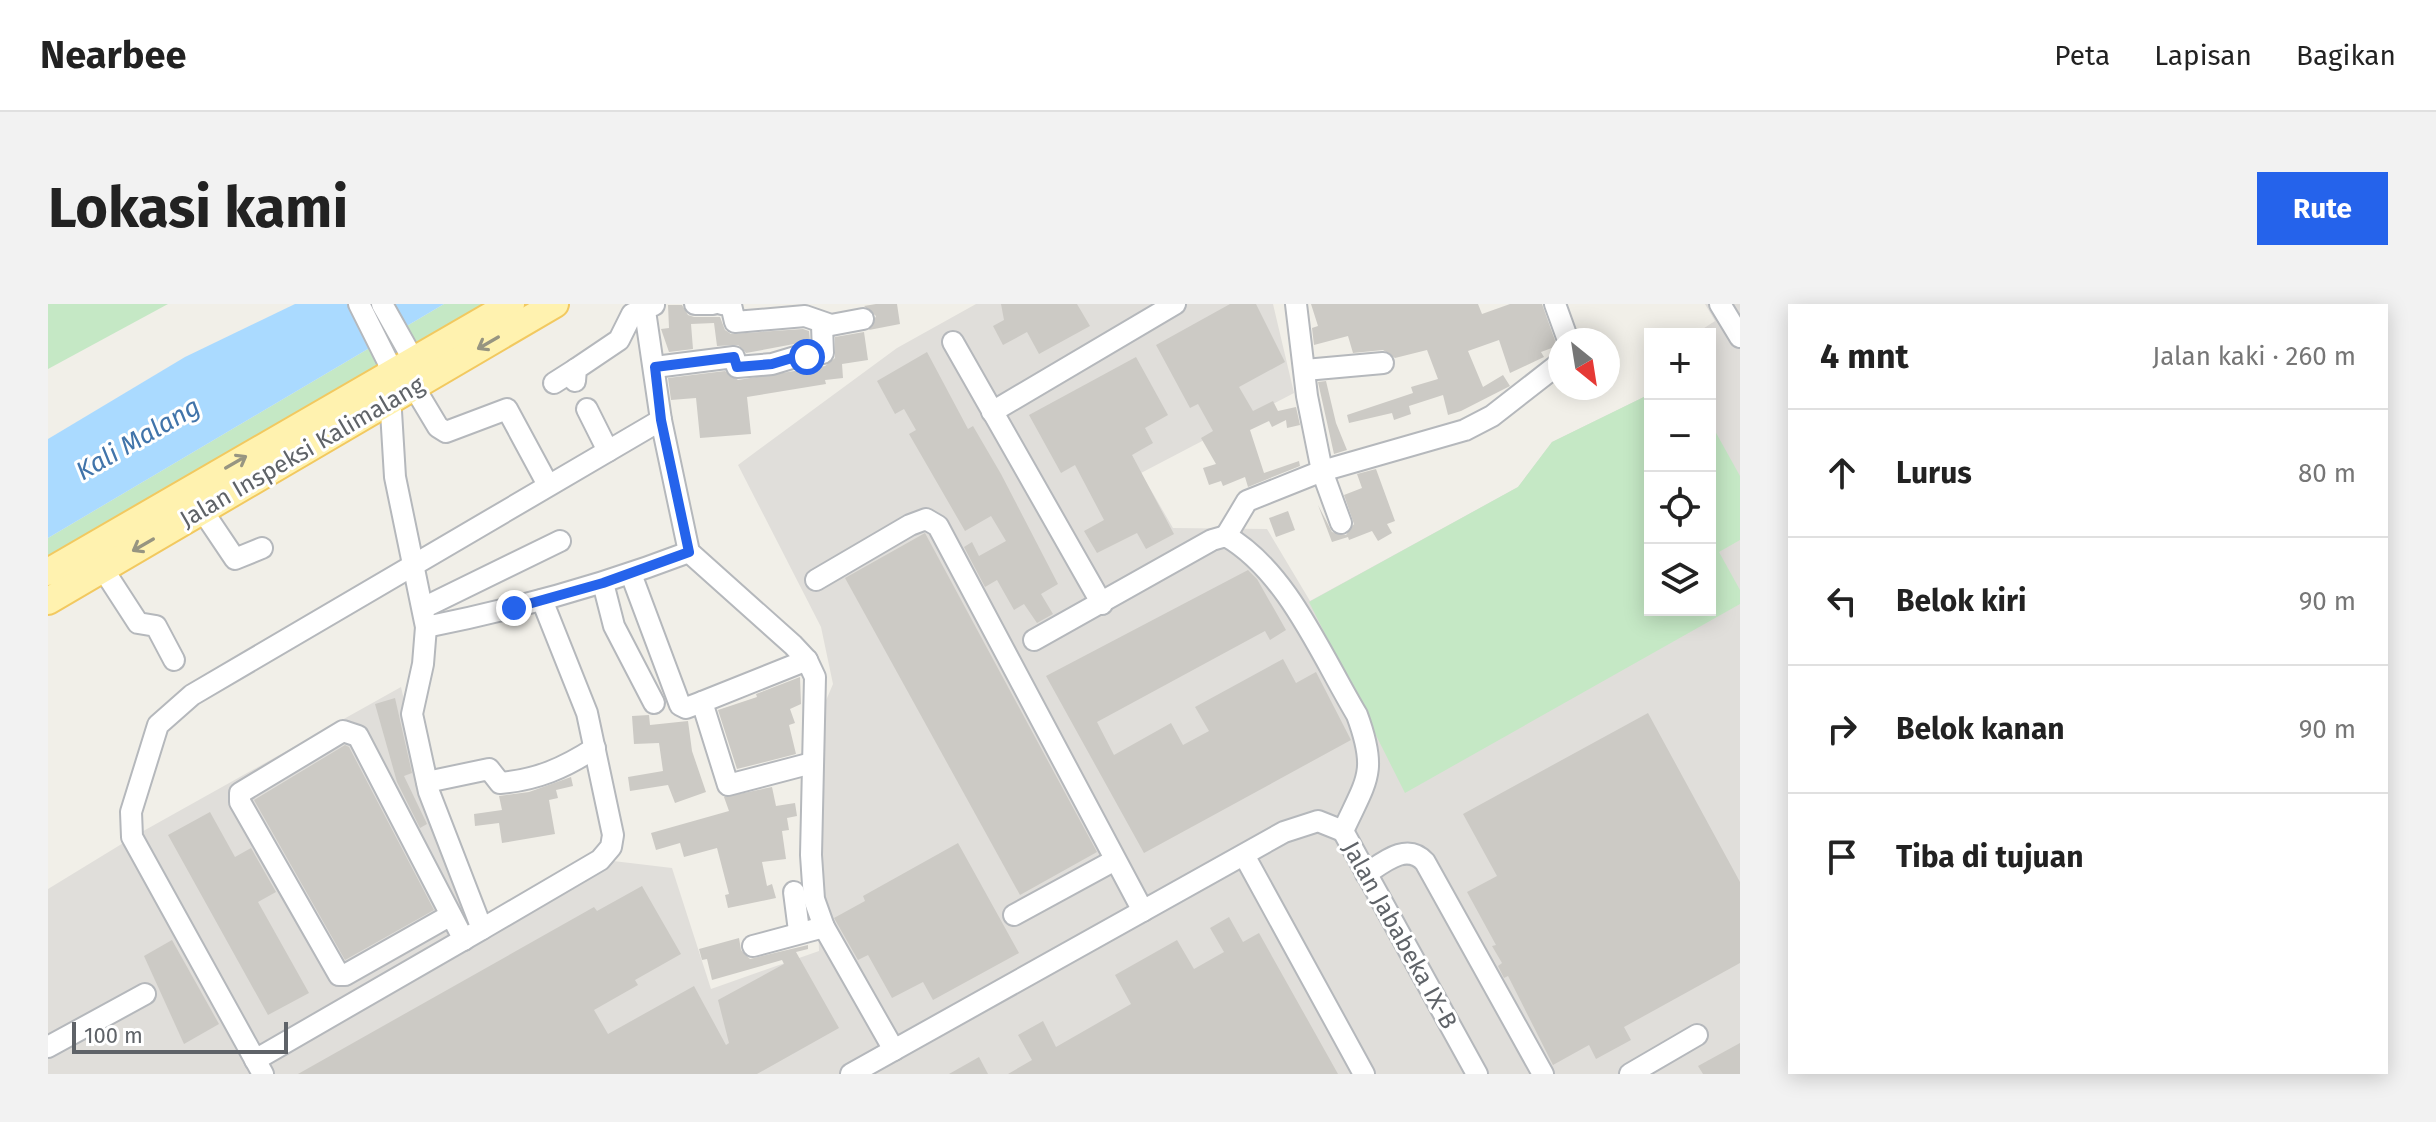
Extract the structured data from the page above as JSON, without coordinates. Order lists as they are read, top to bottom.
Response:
{
  "streets": {
    "main road": ["Jalan Inspeksi Kalimalang"],
    "street": ["Jalan Jababeka IX-B"]
  },
  "water": ["Kali Malang"],
  "scale_bar": "100 m",
  "north": "bottom right",
  "page": {
    "header": "Nearbee",
    "nav": ["Peta", "Lapisan", "Bagikan"],
    "buttons": "Rute",
    "title": "Lokasi kami",
    "heading": ["4 mnt", "Jalan kaki · 260 m"],
    "map_buttons": ["+", "−"],
    "list": [
      ["Lurus", "80 m"],
      ["Belok kiri", "90 m"],
      ["Belok kanan", "90 m"],
      "Tiba di tujuan"
    ],
    "scale": "100 m"
  }
}
